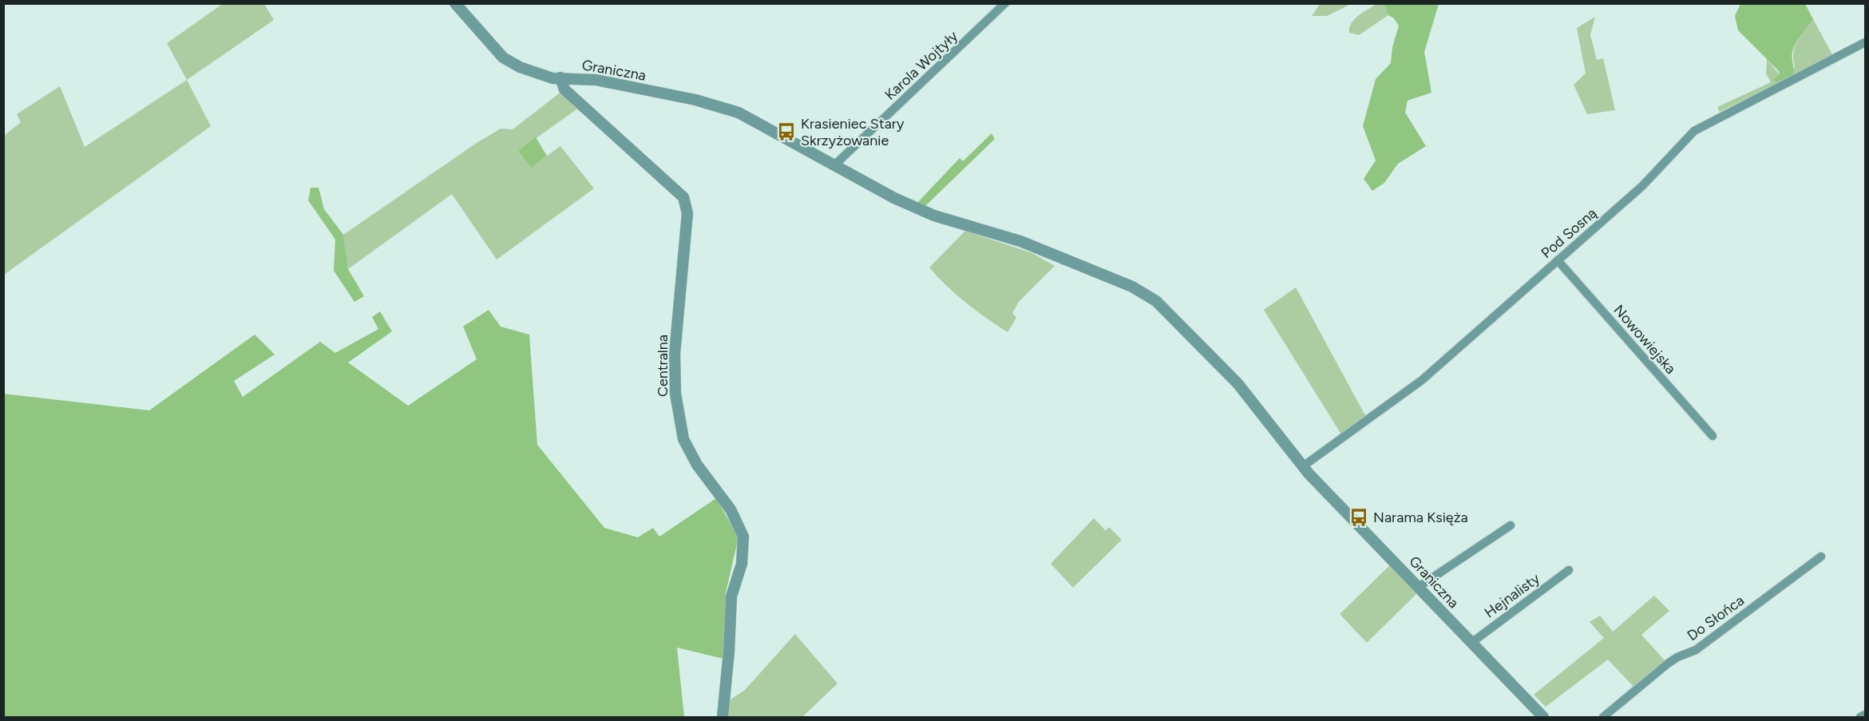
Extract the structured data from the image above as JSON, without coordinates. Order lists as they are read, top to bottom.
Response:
{
  "streets": {
    "street": [
      "Karola Wojtyły",
      "Graniczna",
      "Pod Sosną",
      "Nowowiejska",
      "Centralna",
      "Hejnalisty",
      "Do Słońca"
    ]
  },
  "crossings": [
    ["Karola Wojtyły", "Graniczna"],
    ["Graniczna", "Pod Sosną"],
    ["Graniczna", "Centralna"],
    ["Graniczna", "Hejnalisty"],
    ["Pod Sosną", "Nowowiejska"]
  ],
  "places": {
    "bus stop": ["Krasieniec Stary Skrzyżowanie", "Narama Księża"]
  }
}
